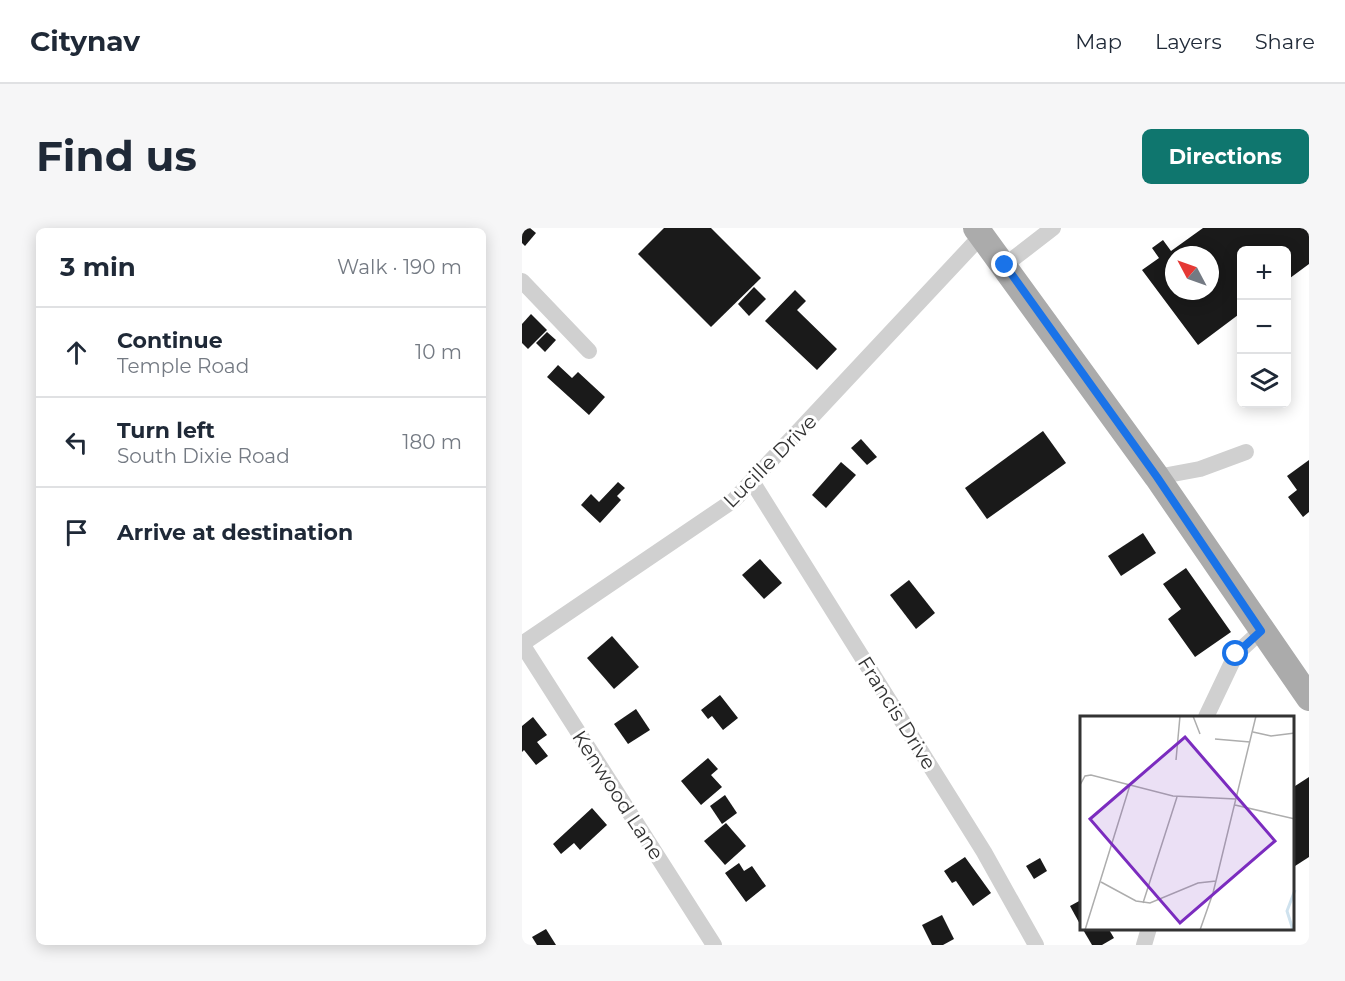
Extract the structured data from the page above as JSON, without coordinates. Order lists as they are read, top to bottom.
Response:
{
  "streets": {
    "street": ["Lucille Drive", "Francis Drive", "Kenwood Lane"]
  },
  "crossings": [
    ["Lucille Drive", "Francis Drive"],
    ["Lucille Drive", "Kenwood Lane"]
  ],
  "north": "top left",
  "page": {
    "header": "Citynav",
    "nav": ["Map", "Layers", "Share"],
    "buttons": "Directions",
    "title": "Find us",
    "heading": ["3 min", "Walk · 190 m"],
    "map_buttons": ["+", "−"],
    "list": [
      ["Continue", "Temple Road", "10 m"],
      ["Turn left", "South Dixie Road", "180 m"],
      "Arrive at destination"
    ]
  }
}
